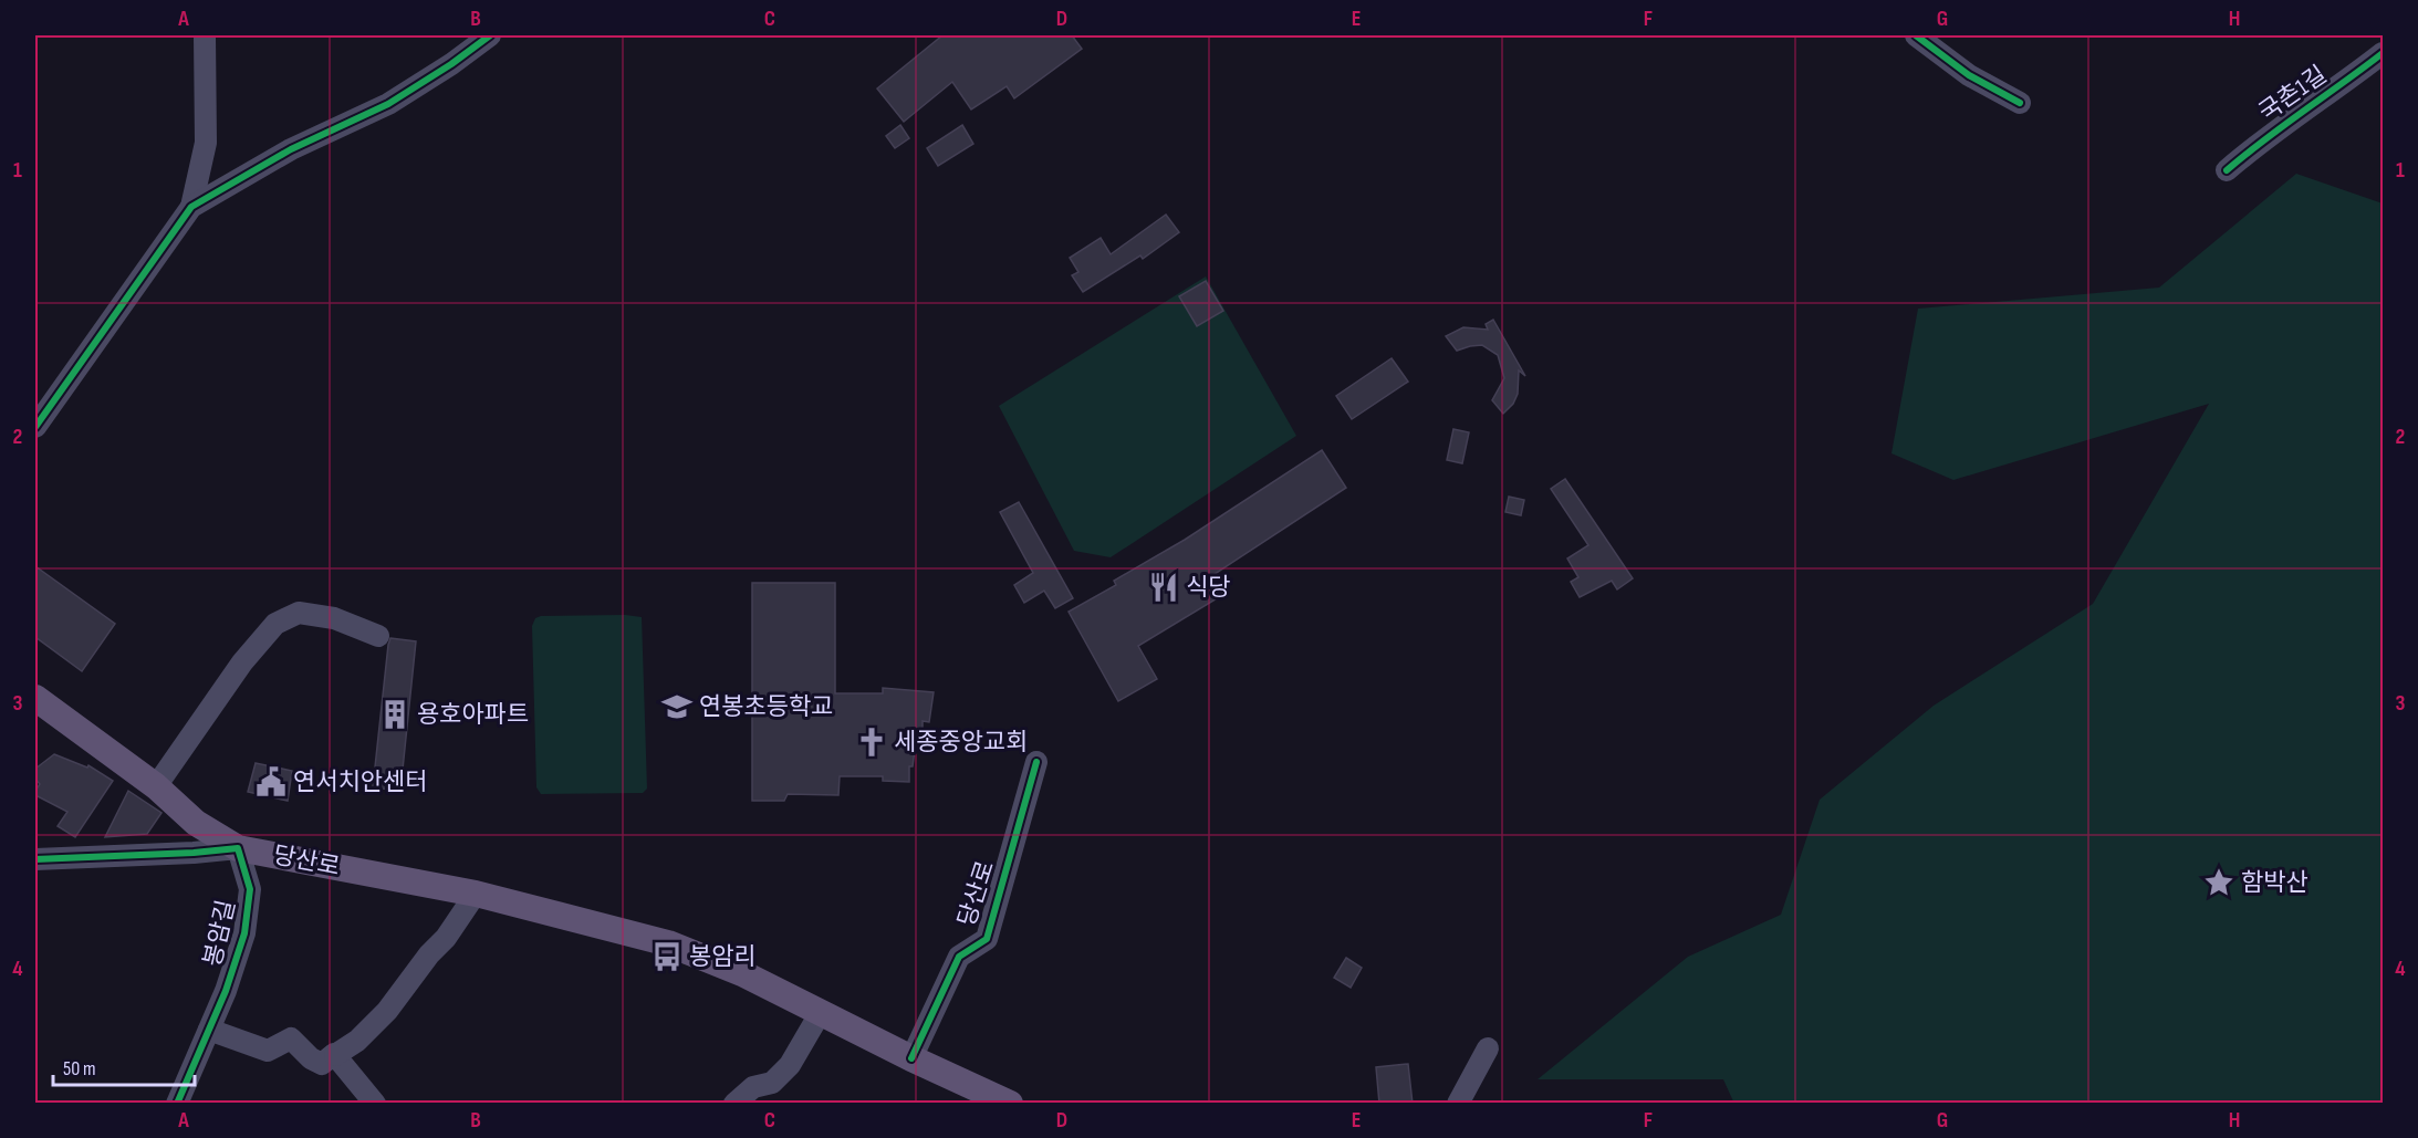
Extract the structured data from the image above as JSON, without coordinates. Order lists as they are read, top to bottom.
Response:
{
  "streets": {
    "main road": ["당산로"],
    "street": ["국촌1길", "봉암길"]
  },
  "crossings": [
    ["당산로", "봉암길"]
  ],
  "places": {
    "restaurant": ["식당"],
    "school or university": ["연봉초등학교"],
    "building": ["용호아파트"],
    "church": ["세종중앙교회"],
    "public building": ["연서치안센터"],
    "place": ["함박산"],
    "bus stop": ["봉암리"]
  },
  "scale_bar": "50 m",
  "grid": {
    "columns": [
      "A",
      "B",
      "C",
      "D",
      "E",
      "F",
      "G",
      "H"
    ],
    "rows": [
      "1",
      "2",
      "3",
      "4"
    ]
  }
}
